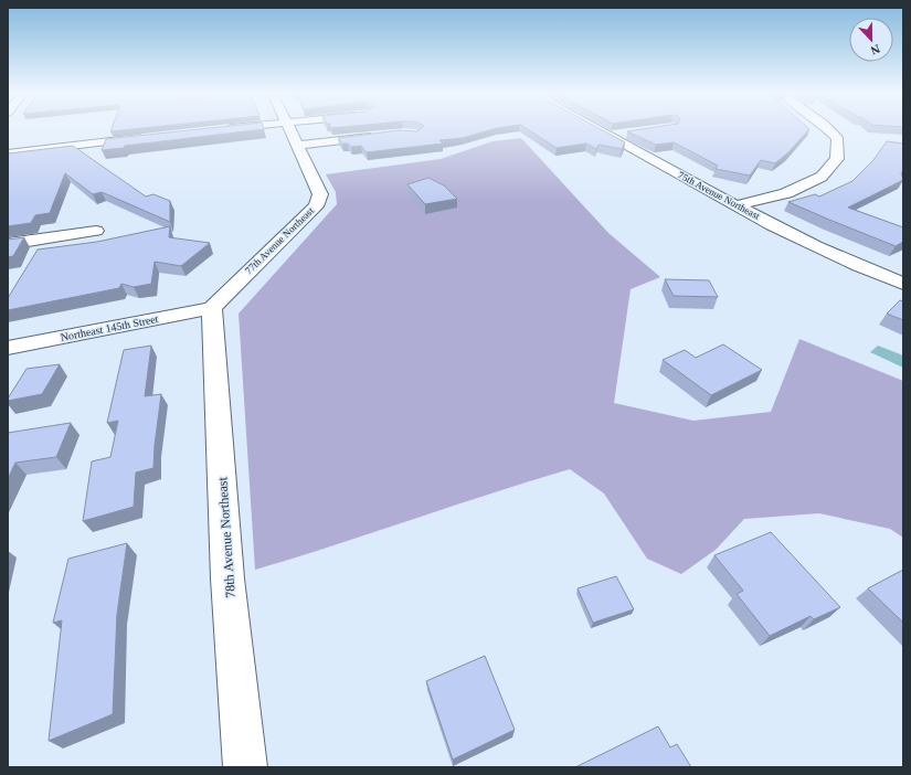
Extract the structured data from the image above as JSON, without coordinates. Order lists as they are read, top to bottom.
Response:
{
  "streets": {
    "street": [
      "75th Avenue Northeast",
      "77th Avenue Northeast",
      "Northeast 145th Street",
      "78th Avenue Northeast"
    ]
  },
  "crossings": [
    ["77th Avenue Northeast", "Northeast 145th Street"],
    ["77th Avenue Northeast", "78th Avenue Northeast"],
    ["Northeast 145th Street", "78th Avenue Northeast"]
  ],
  "north": "bottom"
}
